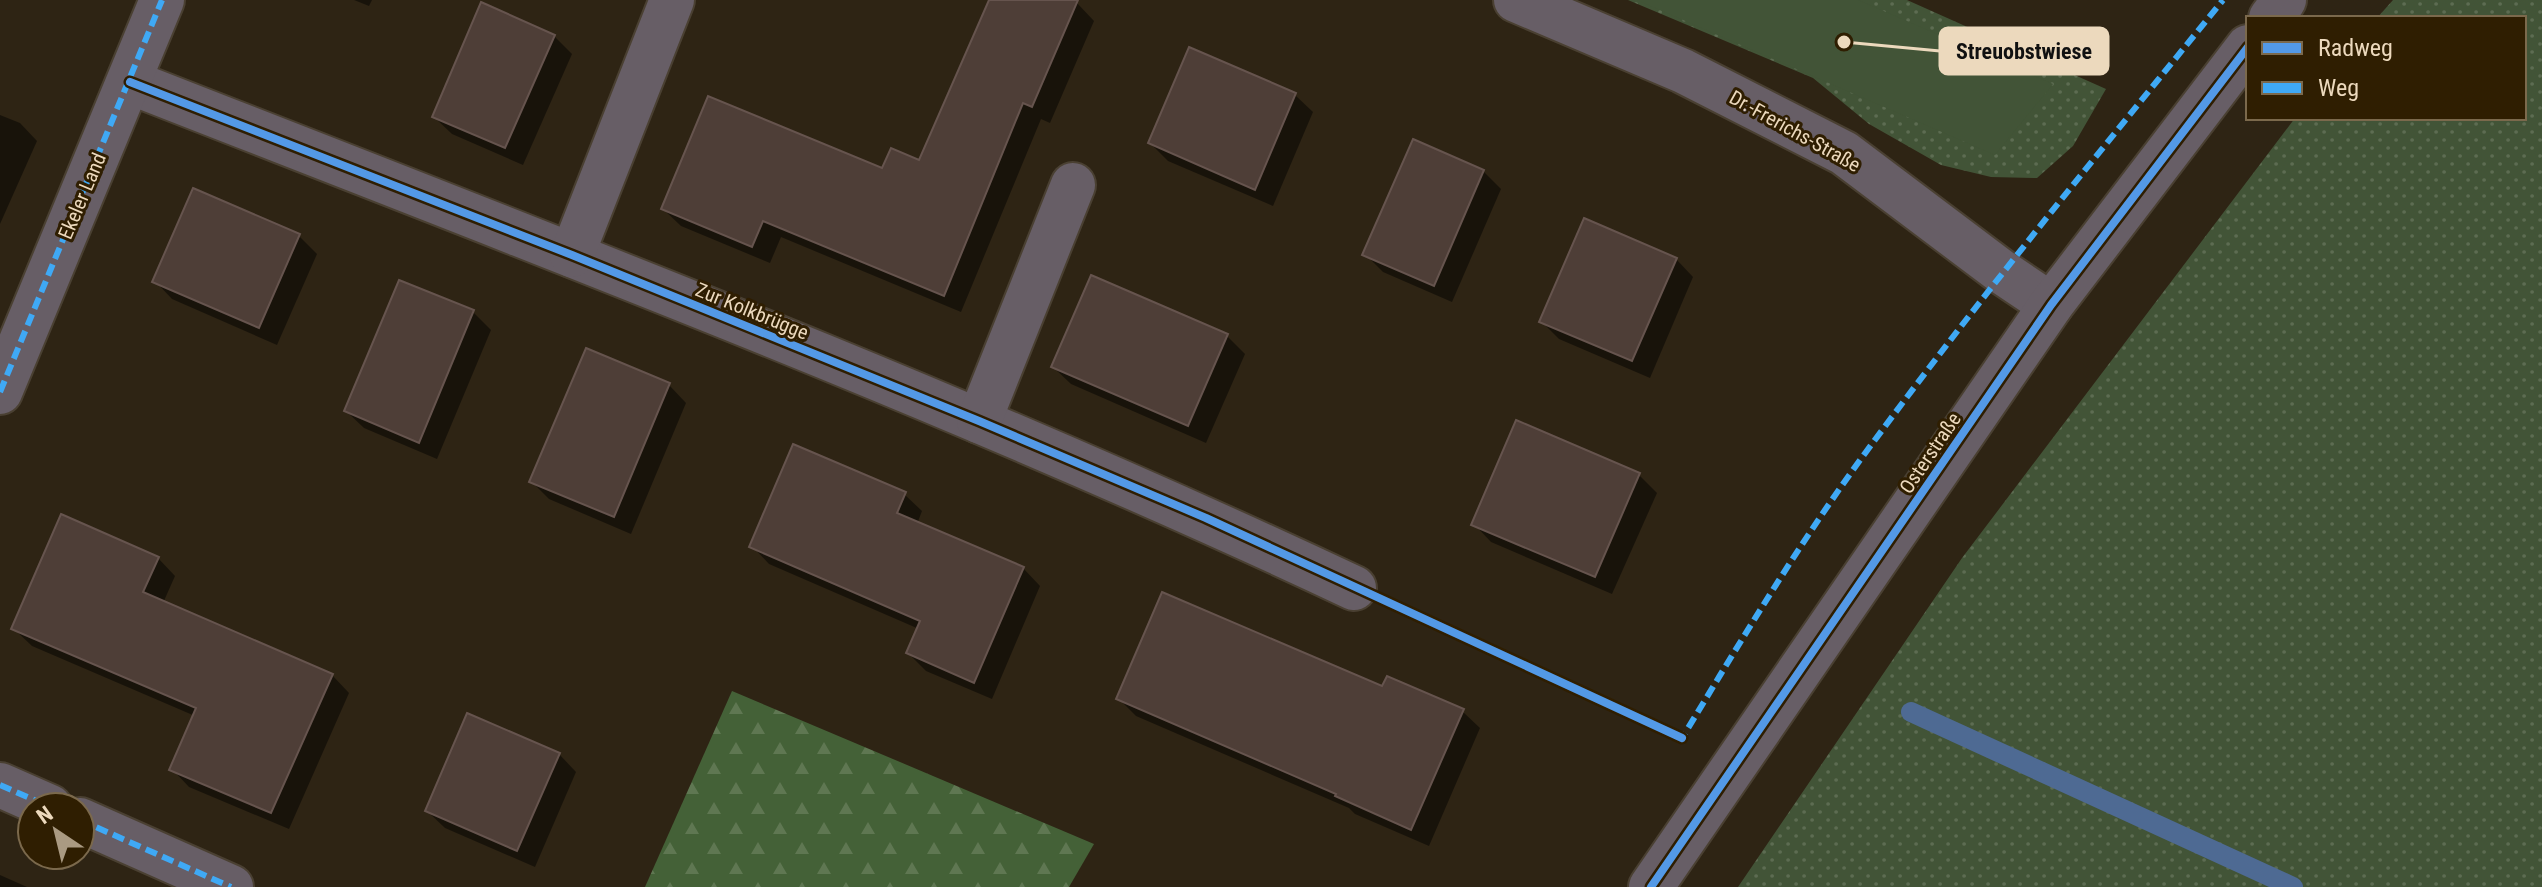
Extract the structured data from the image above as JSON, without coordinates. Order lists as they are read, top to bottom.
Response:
{
  "streets": {
    "street": [
      "Dr.-Frerichs-Straße",
      "Ekeler Land",
      "Zur Kolkbrügge",
      "Osterstraße"
    ]
  },
  "crossings": [
    ["Dr.-Frerichs-Straße", "Osterstraße"],
    ["Ekeler Land", "Zur Kolkbrügge"]
  ],
  "places": ["Streuobstwiese"],
  "legend": ["Radweg", "Weg"],
  "north": "top left"
}
